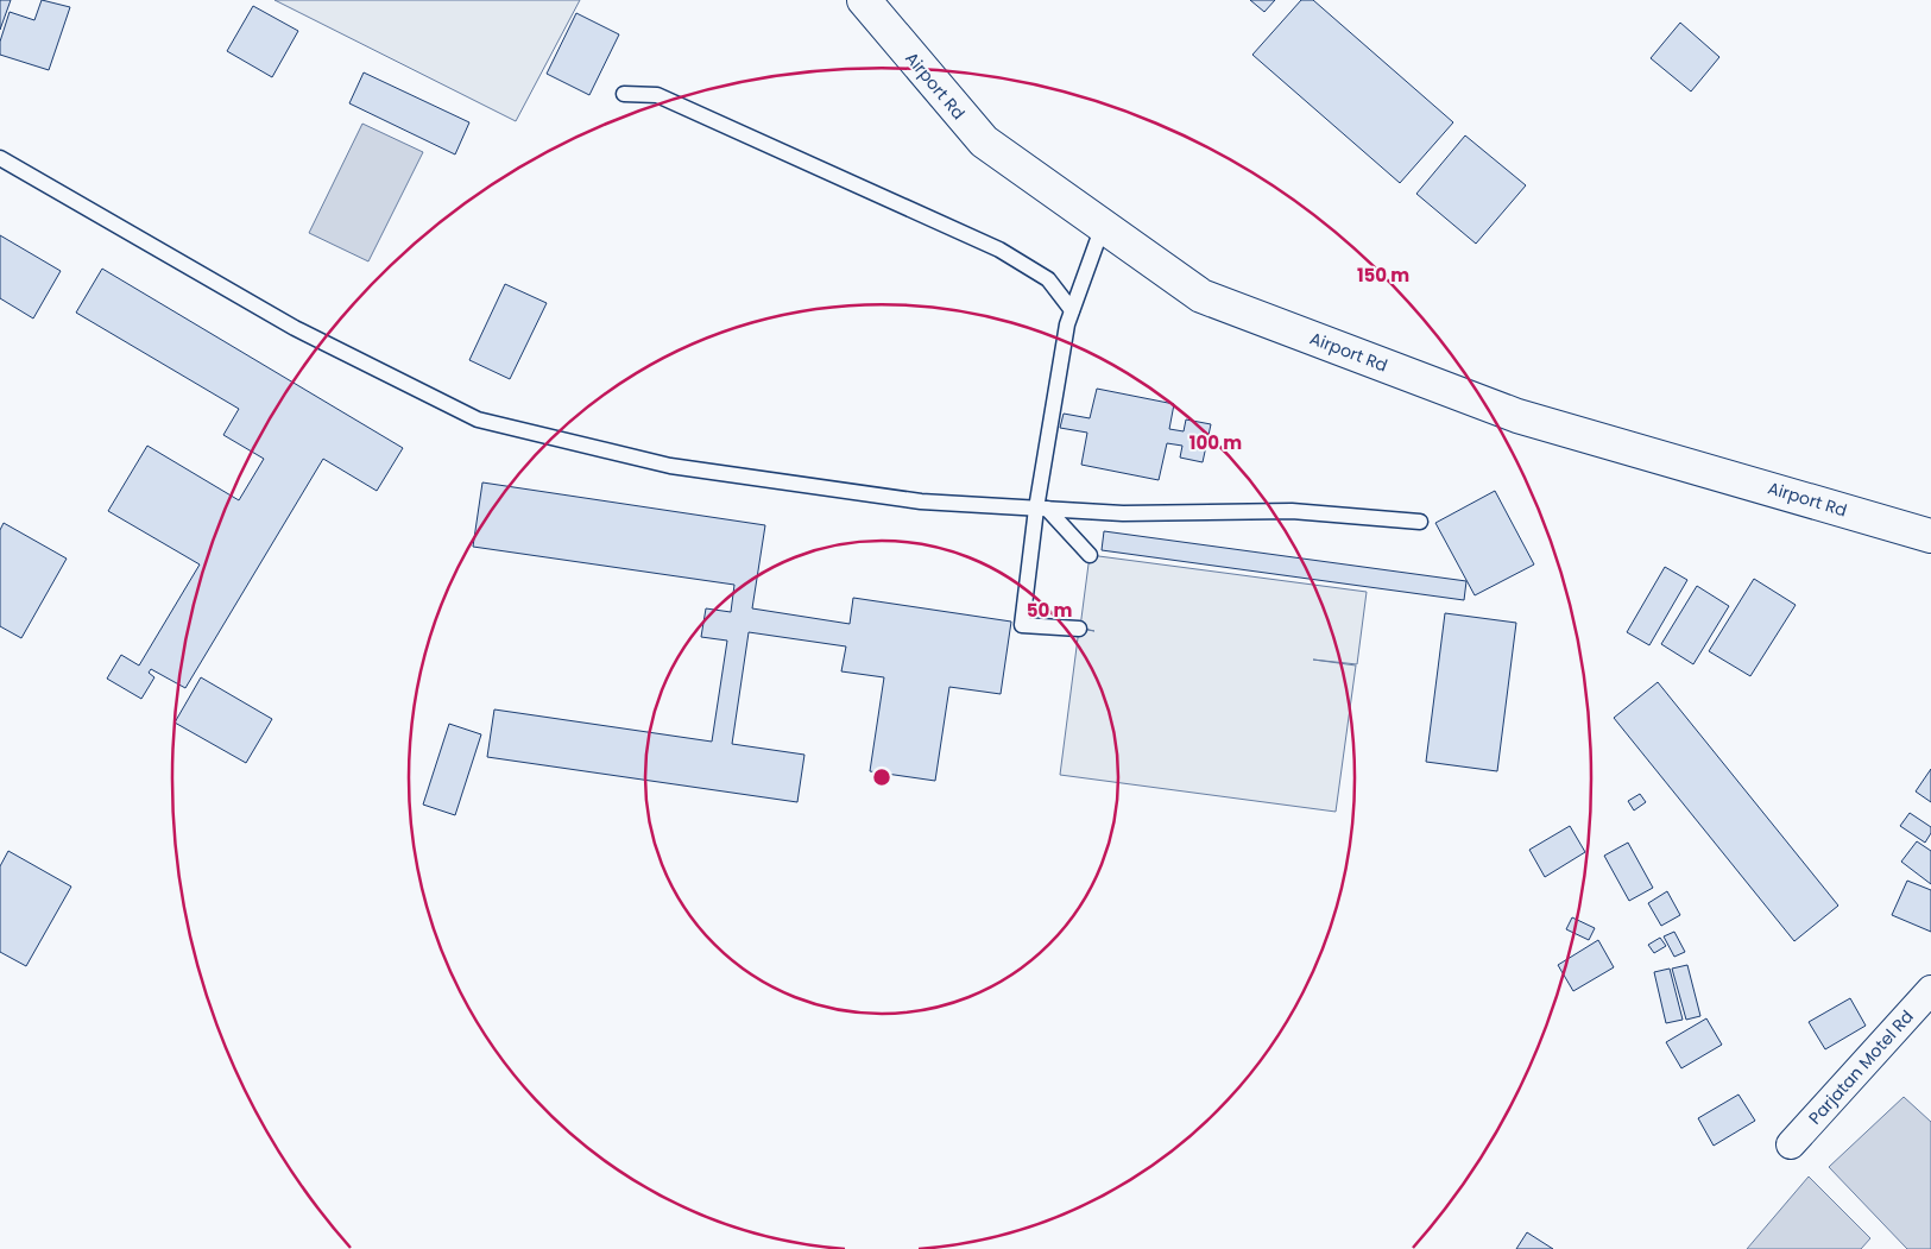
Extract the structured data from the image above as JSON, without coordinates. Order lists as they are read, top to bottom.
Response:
{
  "streets": {
    "main road": ["Airport Rd"],
    "street": ["Parjatan Motel Rd"]
  },
  "rings": ["150 m", "100 m", "50 m"]
}
